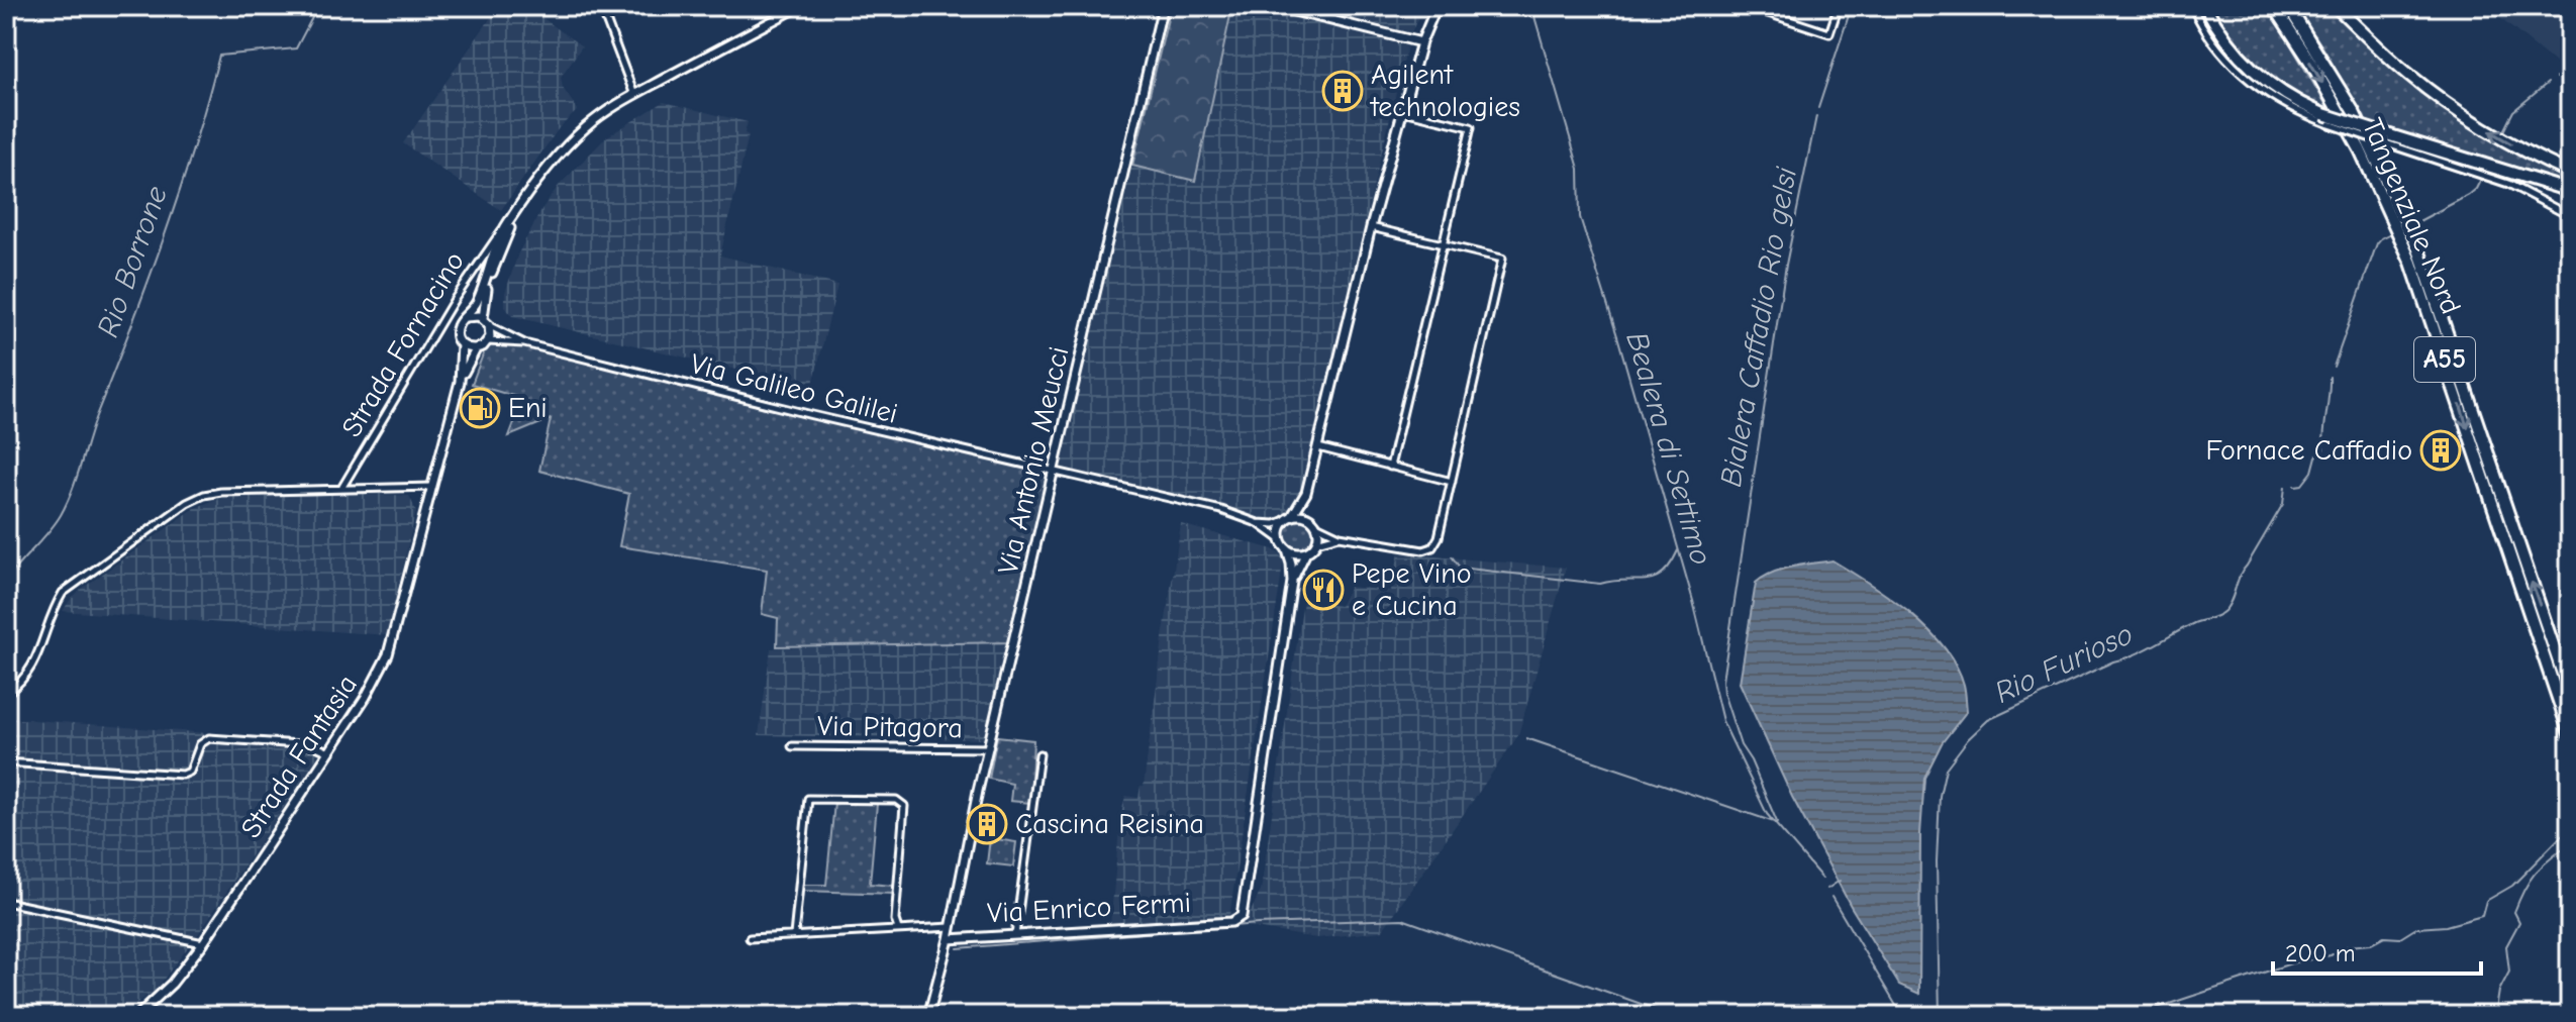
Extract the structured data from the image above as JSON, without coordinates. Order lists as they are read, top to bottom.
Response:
{
  "streets": {
    "highway": ["Tangenziale Nord", "A55"],
    "street": [
      "Strada Fornacino",
      "Via Galileo Galilei",
      "Via Antonio Meucci",
      "Via Pitagora",
      "Strada Fantasia",
      "Via Enrico Fermi"
    ]
  },
  "crossings": [
    ["Strada Fornacino", "Via Galileo Galilei"],
    ["Via Galileo Galilei", "Via Antonio Meucci"],
    ["Via Antonio Meucci", "Via Pitagora"],
    ["Via Antonio Meucci", "Via Enrico Fermi"]
  ],
  "water": [
    "Rio Borrone",
    "Bialera Caffadio Rio gelsi",
    "Bealera di Settimo",
    "Rio Furioso"
  ],
  "places": {
    "building": ["Agilent technologies", "Fornace Caffadio", "Cascina Reisina"],
    "fuel station": ["Eni"],
    "restaurant": ["Pepe Vino e Cucina"]
  },
  "scale_bar": "200 m"
}
